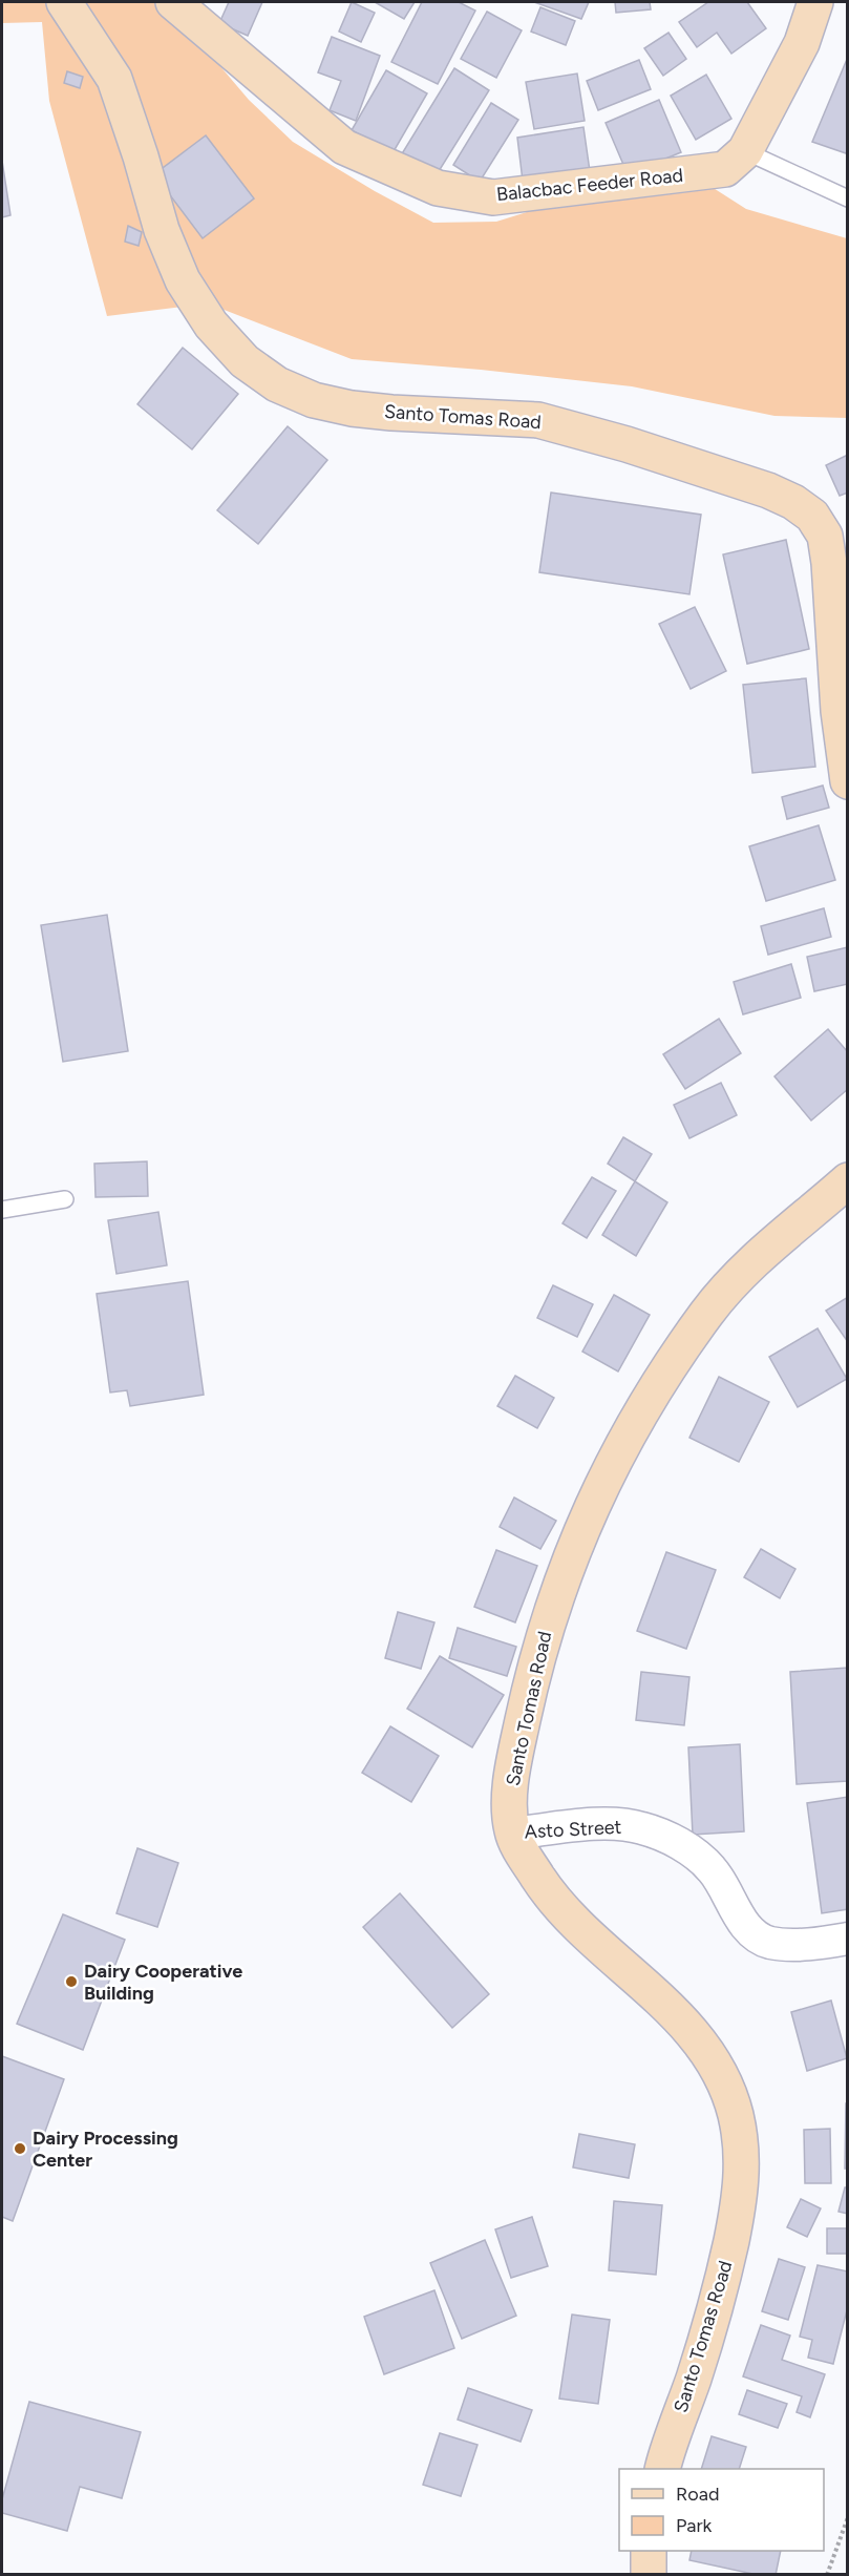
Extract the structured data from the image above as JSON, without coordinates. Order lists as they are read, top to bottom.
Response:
{
  "streets": {
    "street": ["Balacbac Feeder Road", "Santo Tomas Road", "Asto Street"]
  },
  "crossings": [
    ["Santo Tomas Road", "Asto Street"]
  ],
  "places": ["Dairy Cooperative Building", "Dairy Processing Center"],
  "legend": ["Road", "Park"]
}
